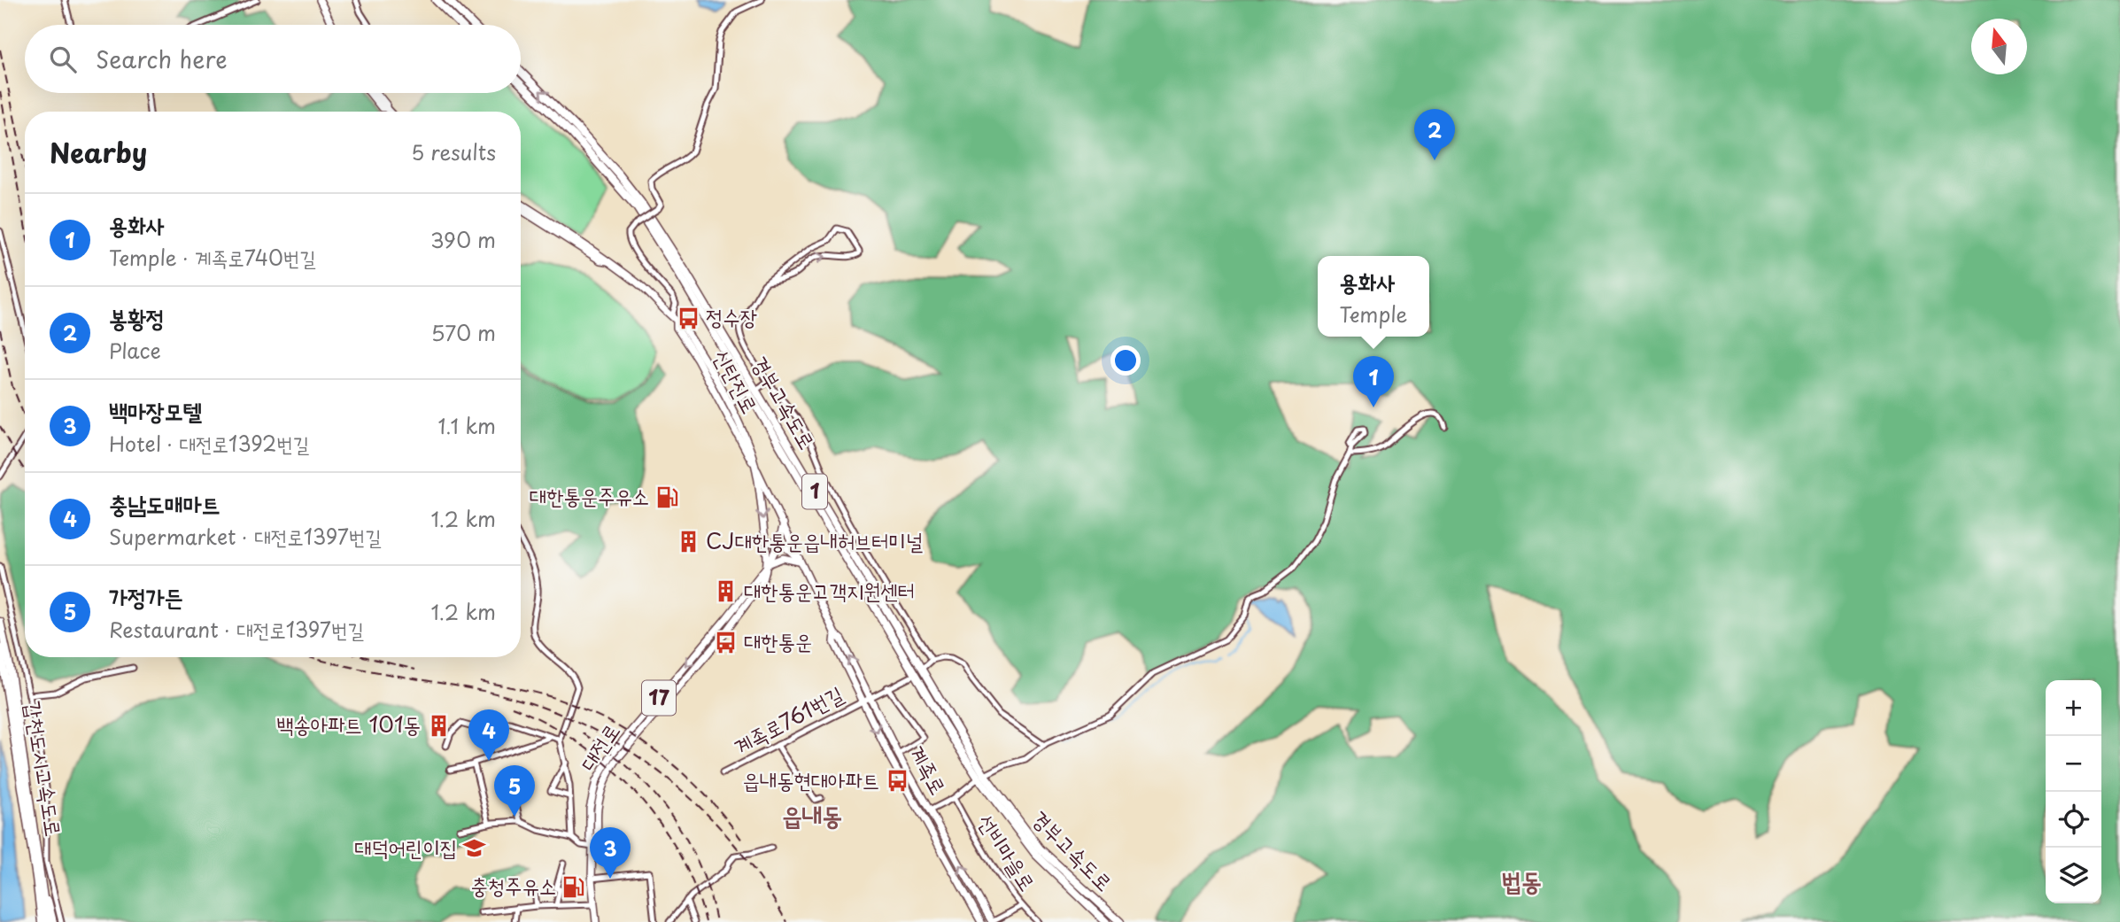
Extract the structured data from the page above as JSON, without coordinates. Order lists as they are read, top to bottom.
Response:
{
  "streets": {
    "highway": ["경부고속도로", "1", "갑천도시고속도로"],
    "main road": [
      "신탄진로",
      "17",
      "대전로",
      "계족로"
    ],
    "street": ["계족로761번길", "선비마을로"]
  },
  "crossings": [
    ["신탄진로", "대전로"],
    ["신탄진로", "계족로"],
    ["계족로761번길", "계족로"],
    ["대전로", "계족로"]
  ],
  "districts": ["읍내동", "법동"],
  "places": {
    "bus stop": ["정수장", "대한통운", "읍내동현대아파트"],
    "fuel station": ["대한통운주유소", "충청주유소"],
    "building": ["CJ대한통운읍내허브터미널", "대한통운고객지원센터", "백송아파트 101동"],
    "school or university": ["대덕어린이집"]
  },
  "north": "top",
  "page": {
    "search": "Search here",
    "pins": [
      "2",
      "1",
      "4",
      "5",
      "3"
    ],
    "heading": ["Nearby", "5 results"],
    "list": [
      {
        "mark": "1",
        "name": "용화사",
        "note": "Temple · 계족로740번길",
        "value": "390 m"
      },
      {
        "mark": "2",
        "name": "봉황정",
        "note": "Place",
        "value": "570 m"
      },
      {
        "mark": "3",
        "name": "백마장모텔",
        "note": "Hotel · 대전로1392번길",
        "value": "1.1 km"
      },
      {
        "mark": "4",
        "name": "충남도매마트",
        "note": "Supermarket · 대전로1397번길",
        "value": "1.2 km"
      },
      {
        "mark": "5",
        "name": "가정가든",
        "note": "Restaurant · 대전로1397번길",
        "value": "1.2 km"
      }
    ],
    "popup": ["용화사", "Temple"],
    "map_buttons": ["+", "−"]
  }
}
